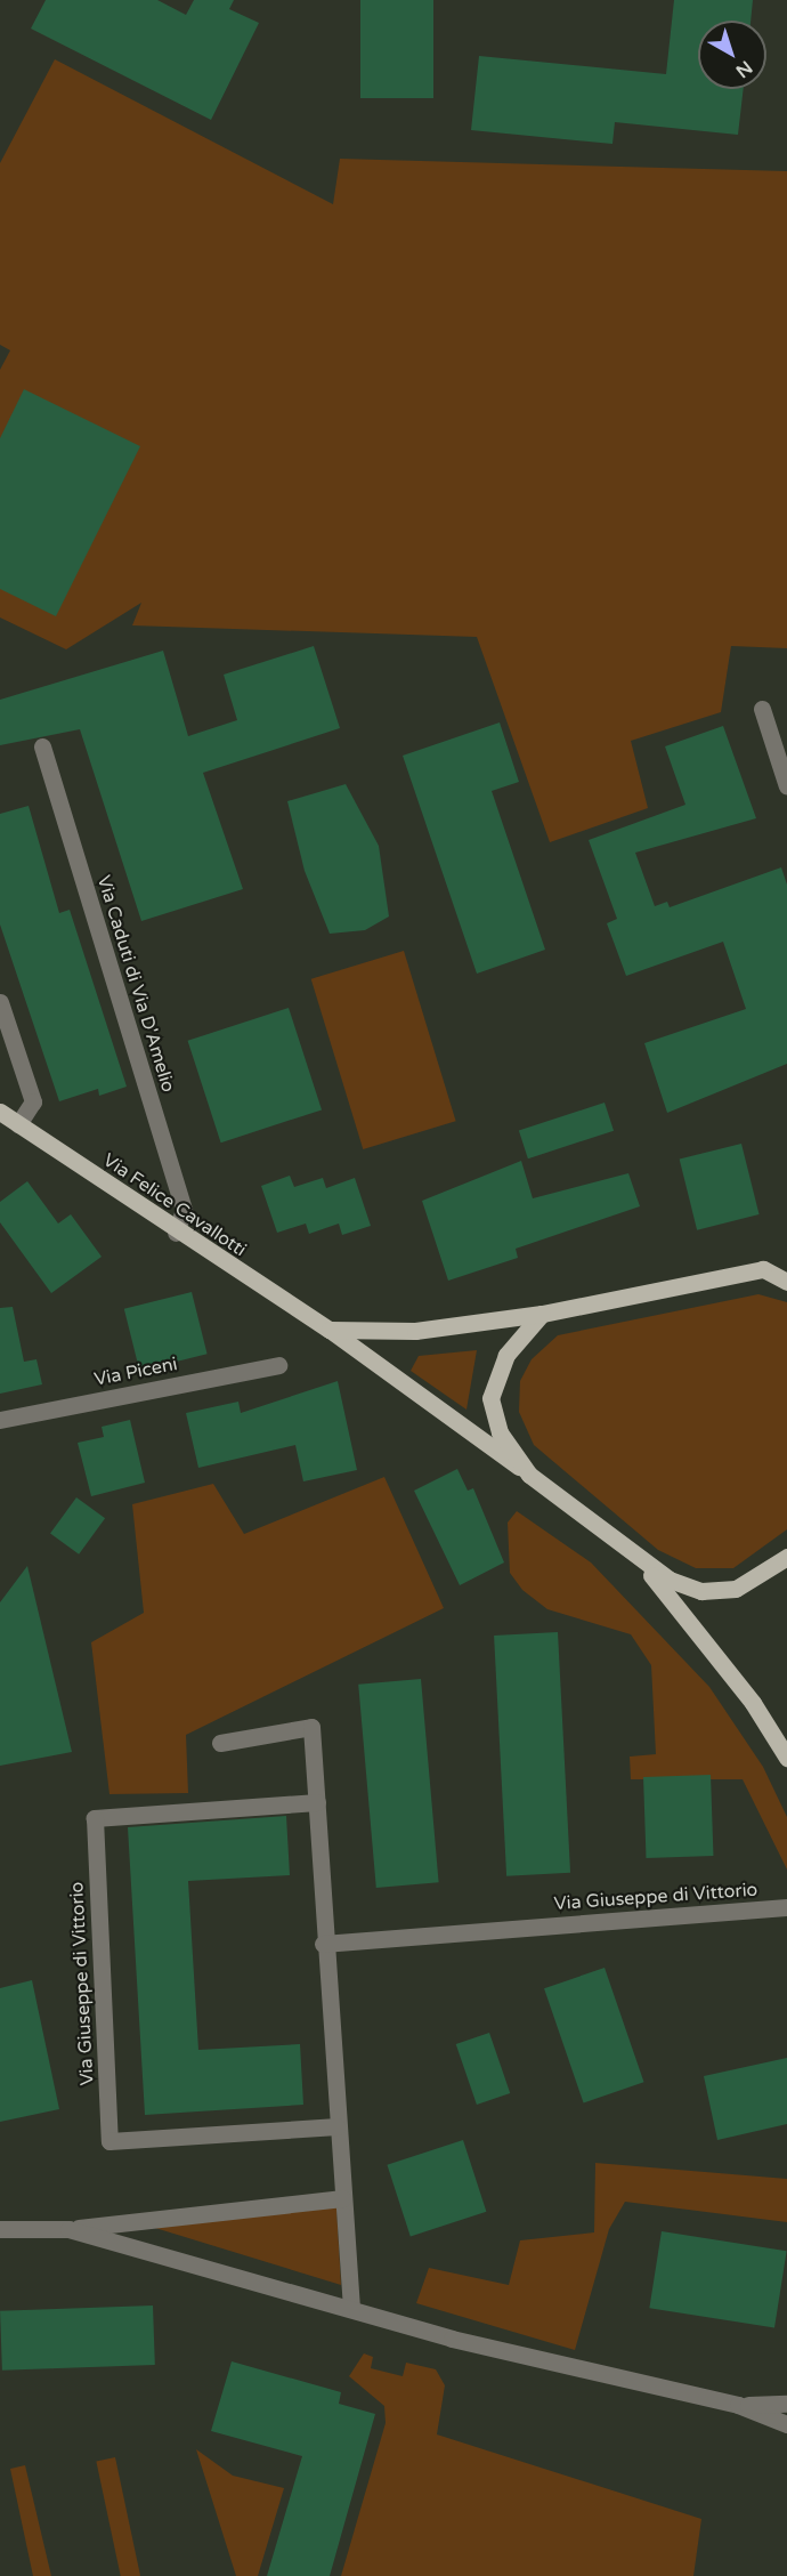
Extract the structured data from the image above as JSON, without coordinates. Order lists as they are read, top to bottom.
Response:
{
  "streets": {
    "main road": ["Via Felice Cavallotti"],
    "street": ["Via Caduti di Via D'Amelio", "Via Piceni", "Via Giuseppe di Vittorio"]
  },
  "crossings": [
    ["Via Caduti di Via D'Amelio", "Via Felice Cavallotti"]
  ],
  "north": "bottom right"
}
